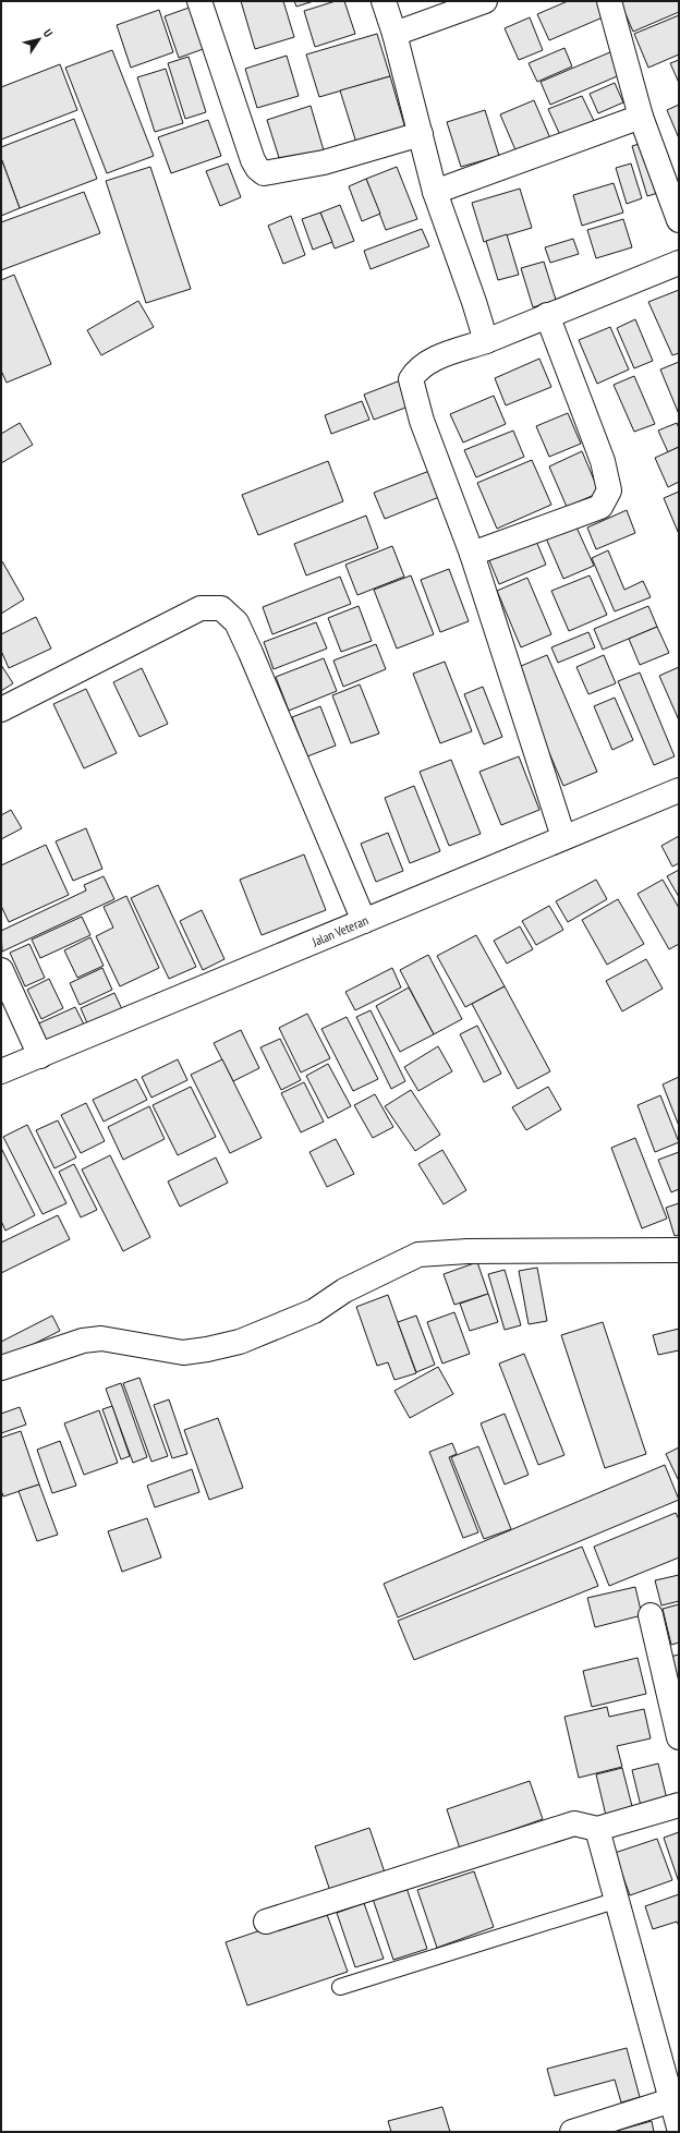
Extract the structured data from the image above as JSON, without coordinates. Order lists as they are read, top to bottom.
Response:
{
  "streets": {
    "street": ["Jalan Veteran"]
  },
  "north": "top right"
}
